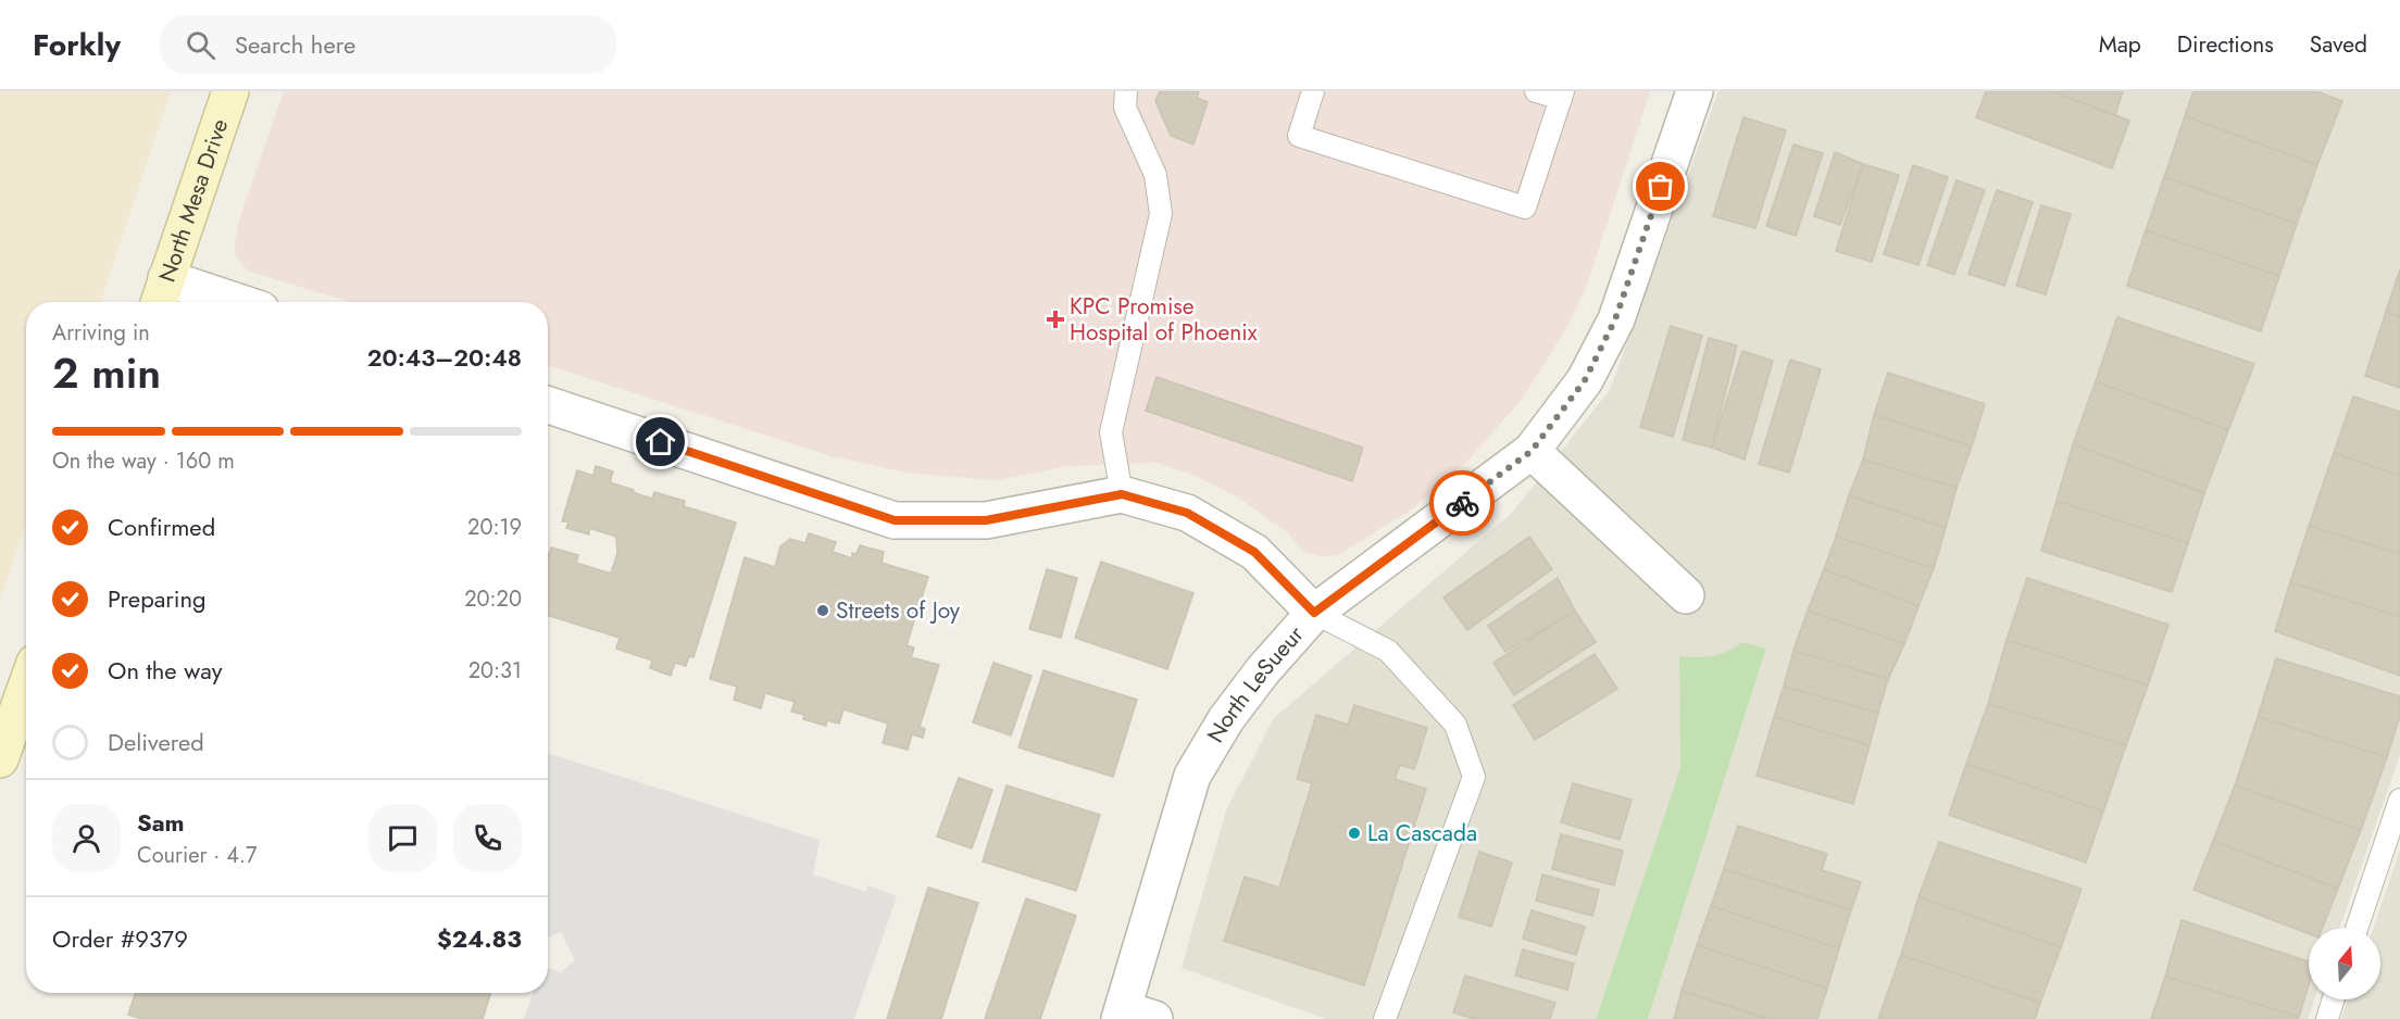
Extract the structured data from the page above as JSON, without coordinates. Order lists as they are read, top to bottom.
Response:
{
  "streets": {
    "main road": ["North Mesa Drive"],
    "street": ["North LeSueur"]
  },
  "places": {
    "health": ["KPC Promise Hospital of Phoenix"],
    "other": ["Streets of Joy", "La Cascada"]
  },
  "north": "top",
  "page": {
    "header": "Forkly",
    "search": "Search here",
    "nav": ["Map", "Directions", "Saved"],
    "heading": ["2 min", "Arriving in", "20:43–20:48"],
    "panel": [
      "Sam",
      "Courier · 4.7",
      "Order #9379",
      "$24.83"
    ],
    "bar": "On the way · 160 m",
    "list": [
      ["Confirmed", "20:19"],
      ["Preparing", "20:20"],
      ["On the way", "20:31"],
      "Delivered"
    ]
  }
}
